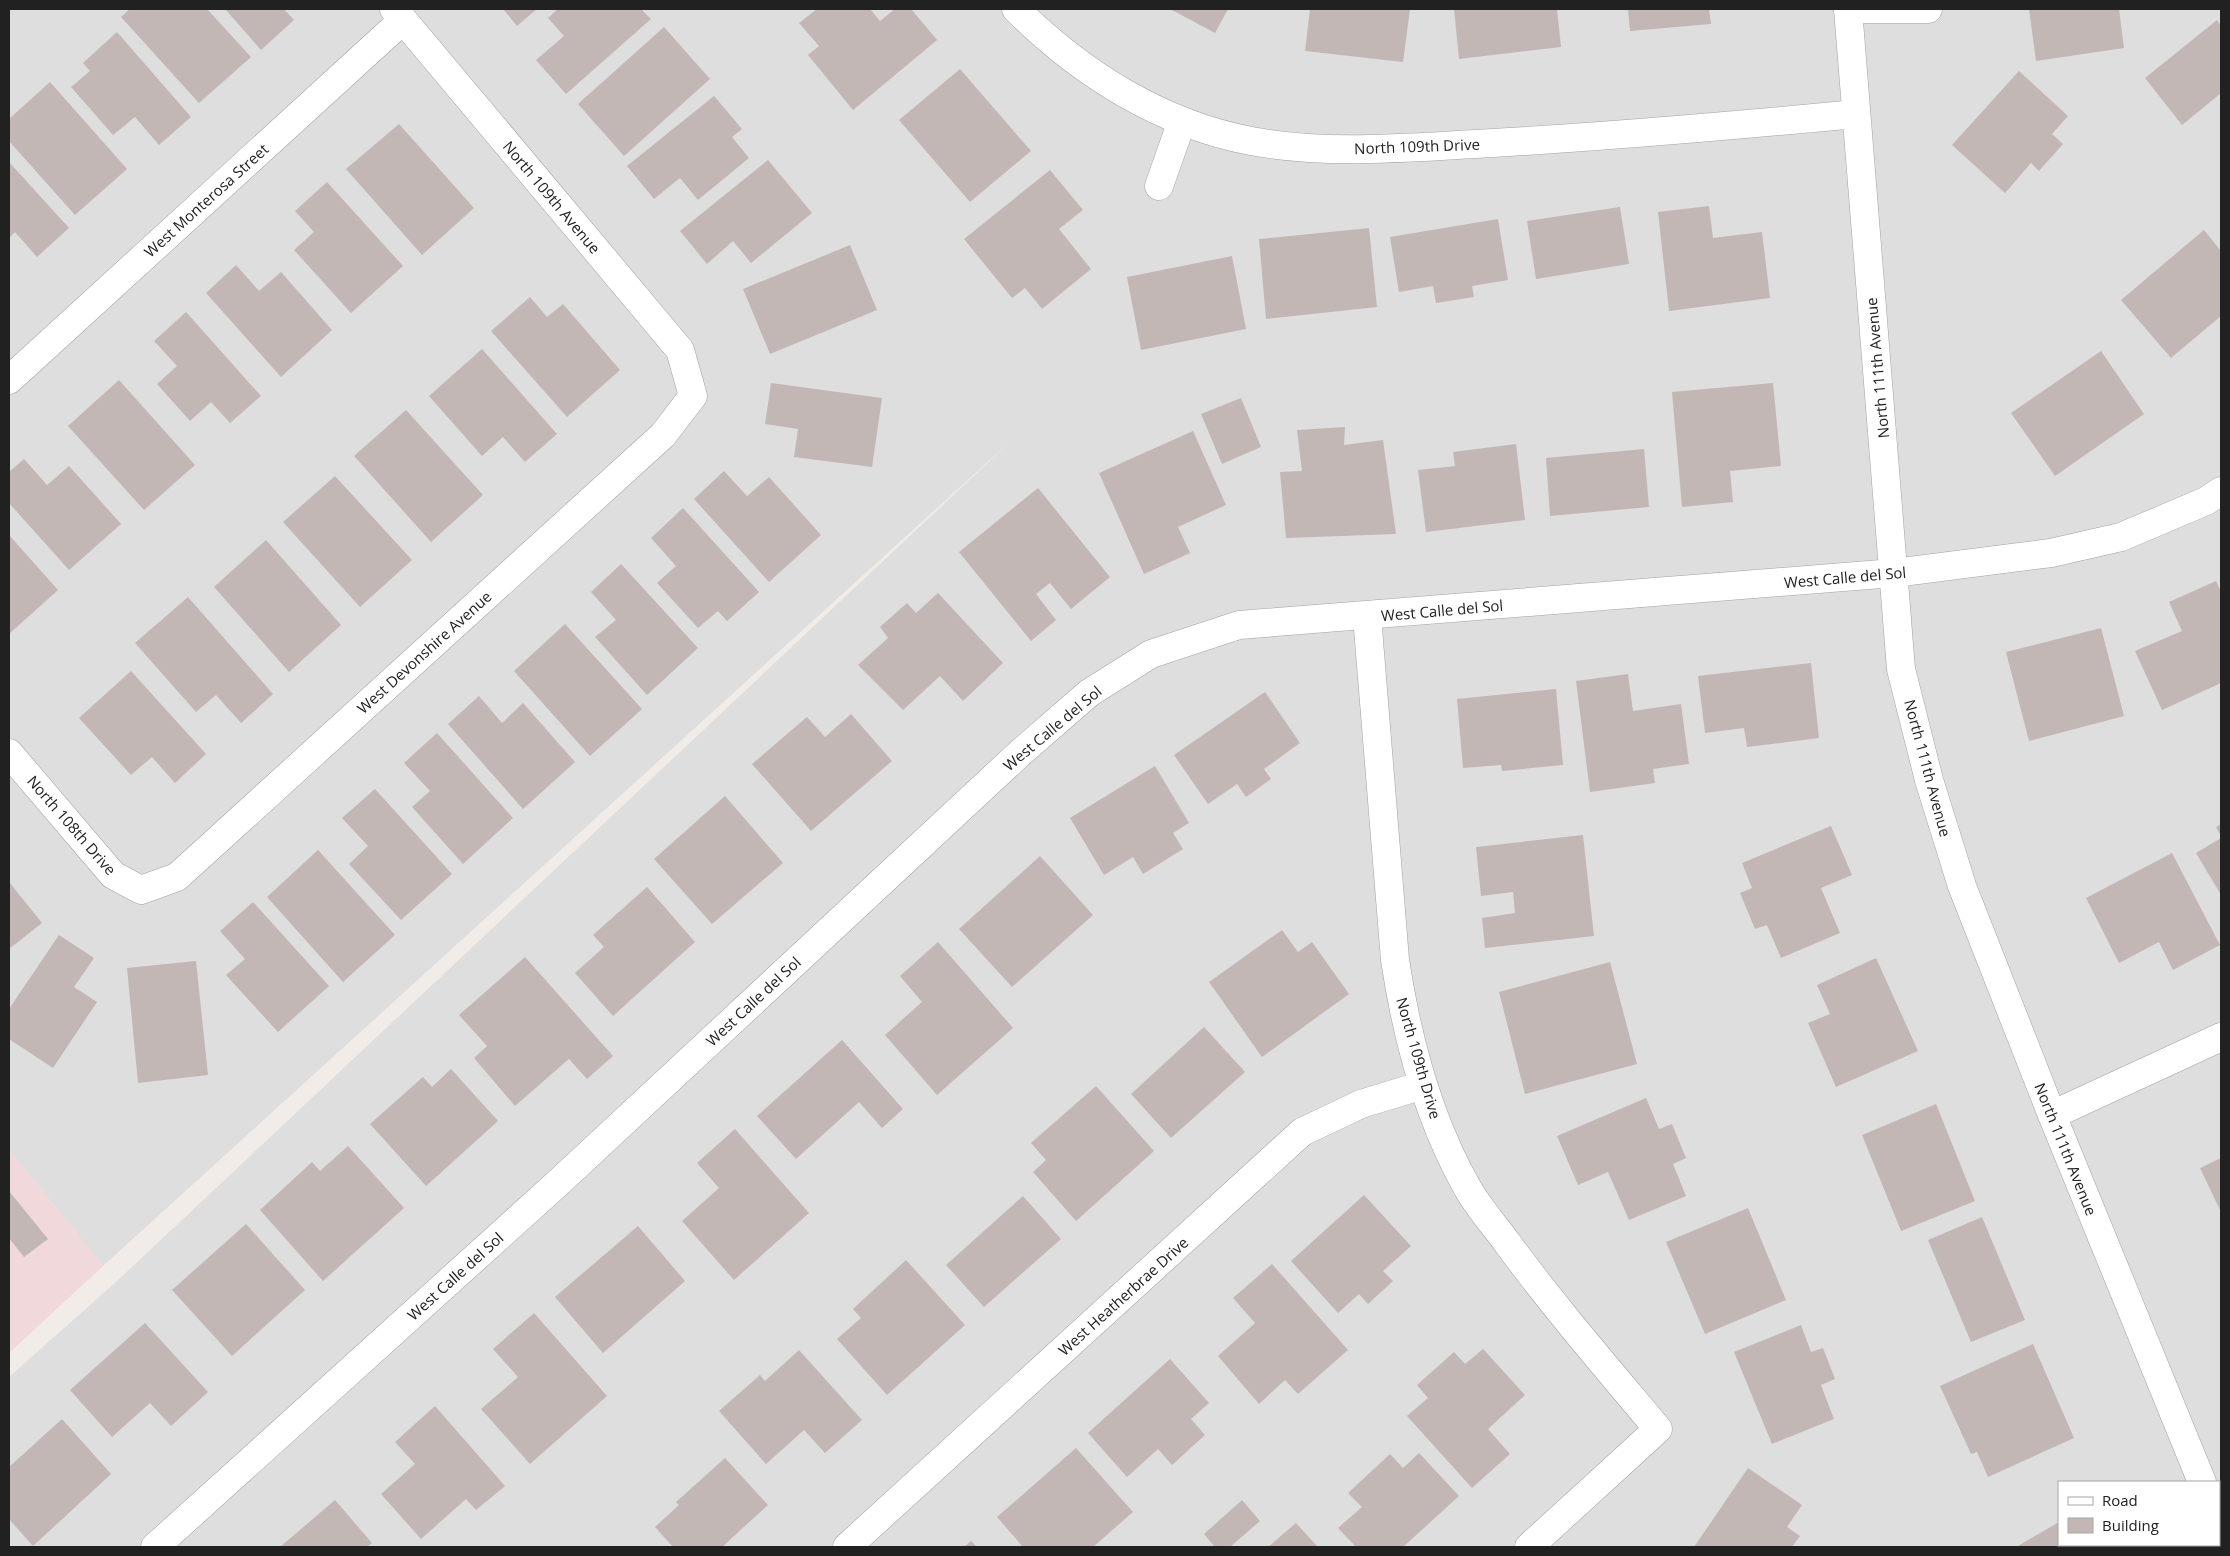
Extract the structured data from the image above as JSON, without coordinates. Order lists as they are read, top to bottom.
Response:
{
  "streets": {
    "street": [
      "North 109th Drive",
      "North 109th Avenue",
      "West Monterosa Street",
      "North 111th Avenue",
      "West Calle del Sol",
      "West Devonshire Avenue",
      "North 108th Drive",
      "West Heatherbrae Drive"
    ]
  },
  "crossings": [
    ["North 109th Drive", "North 111th Avenue"],
    ["North 109th Drive", "West Calle del Sol"],
    ["North 109th Drive", "West Heatherbrae Drive"],
    ["North 109th Avenue", "West Monterosa Street"],
    ["North 109th Avenue", "West Devonshire Avenue"],
    ["North 111th Avenue", "West Calle del Sol"],
    ["West Devonshire Avenue", "North 108th Drive"]
  ],
  "legend": ["Road", "Building"]
}
